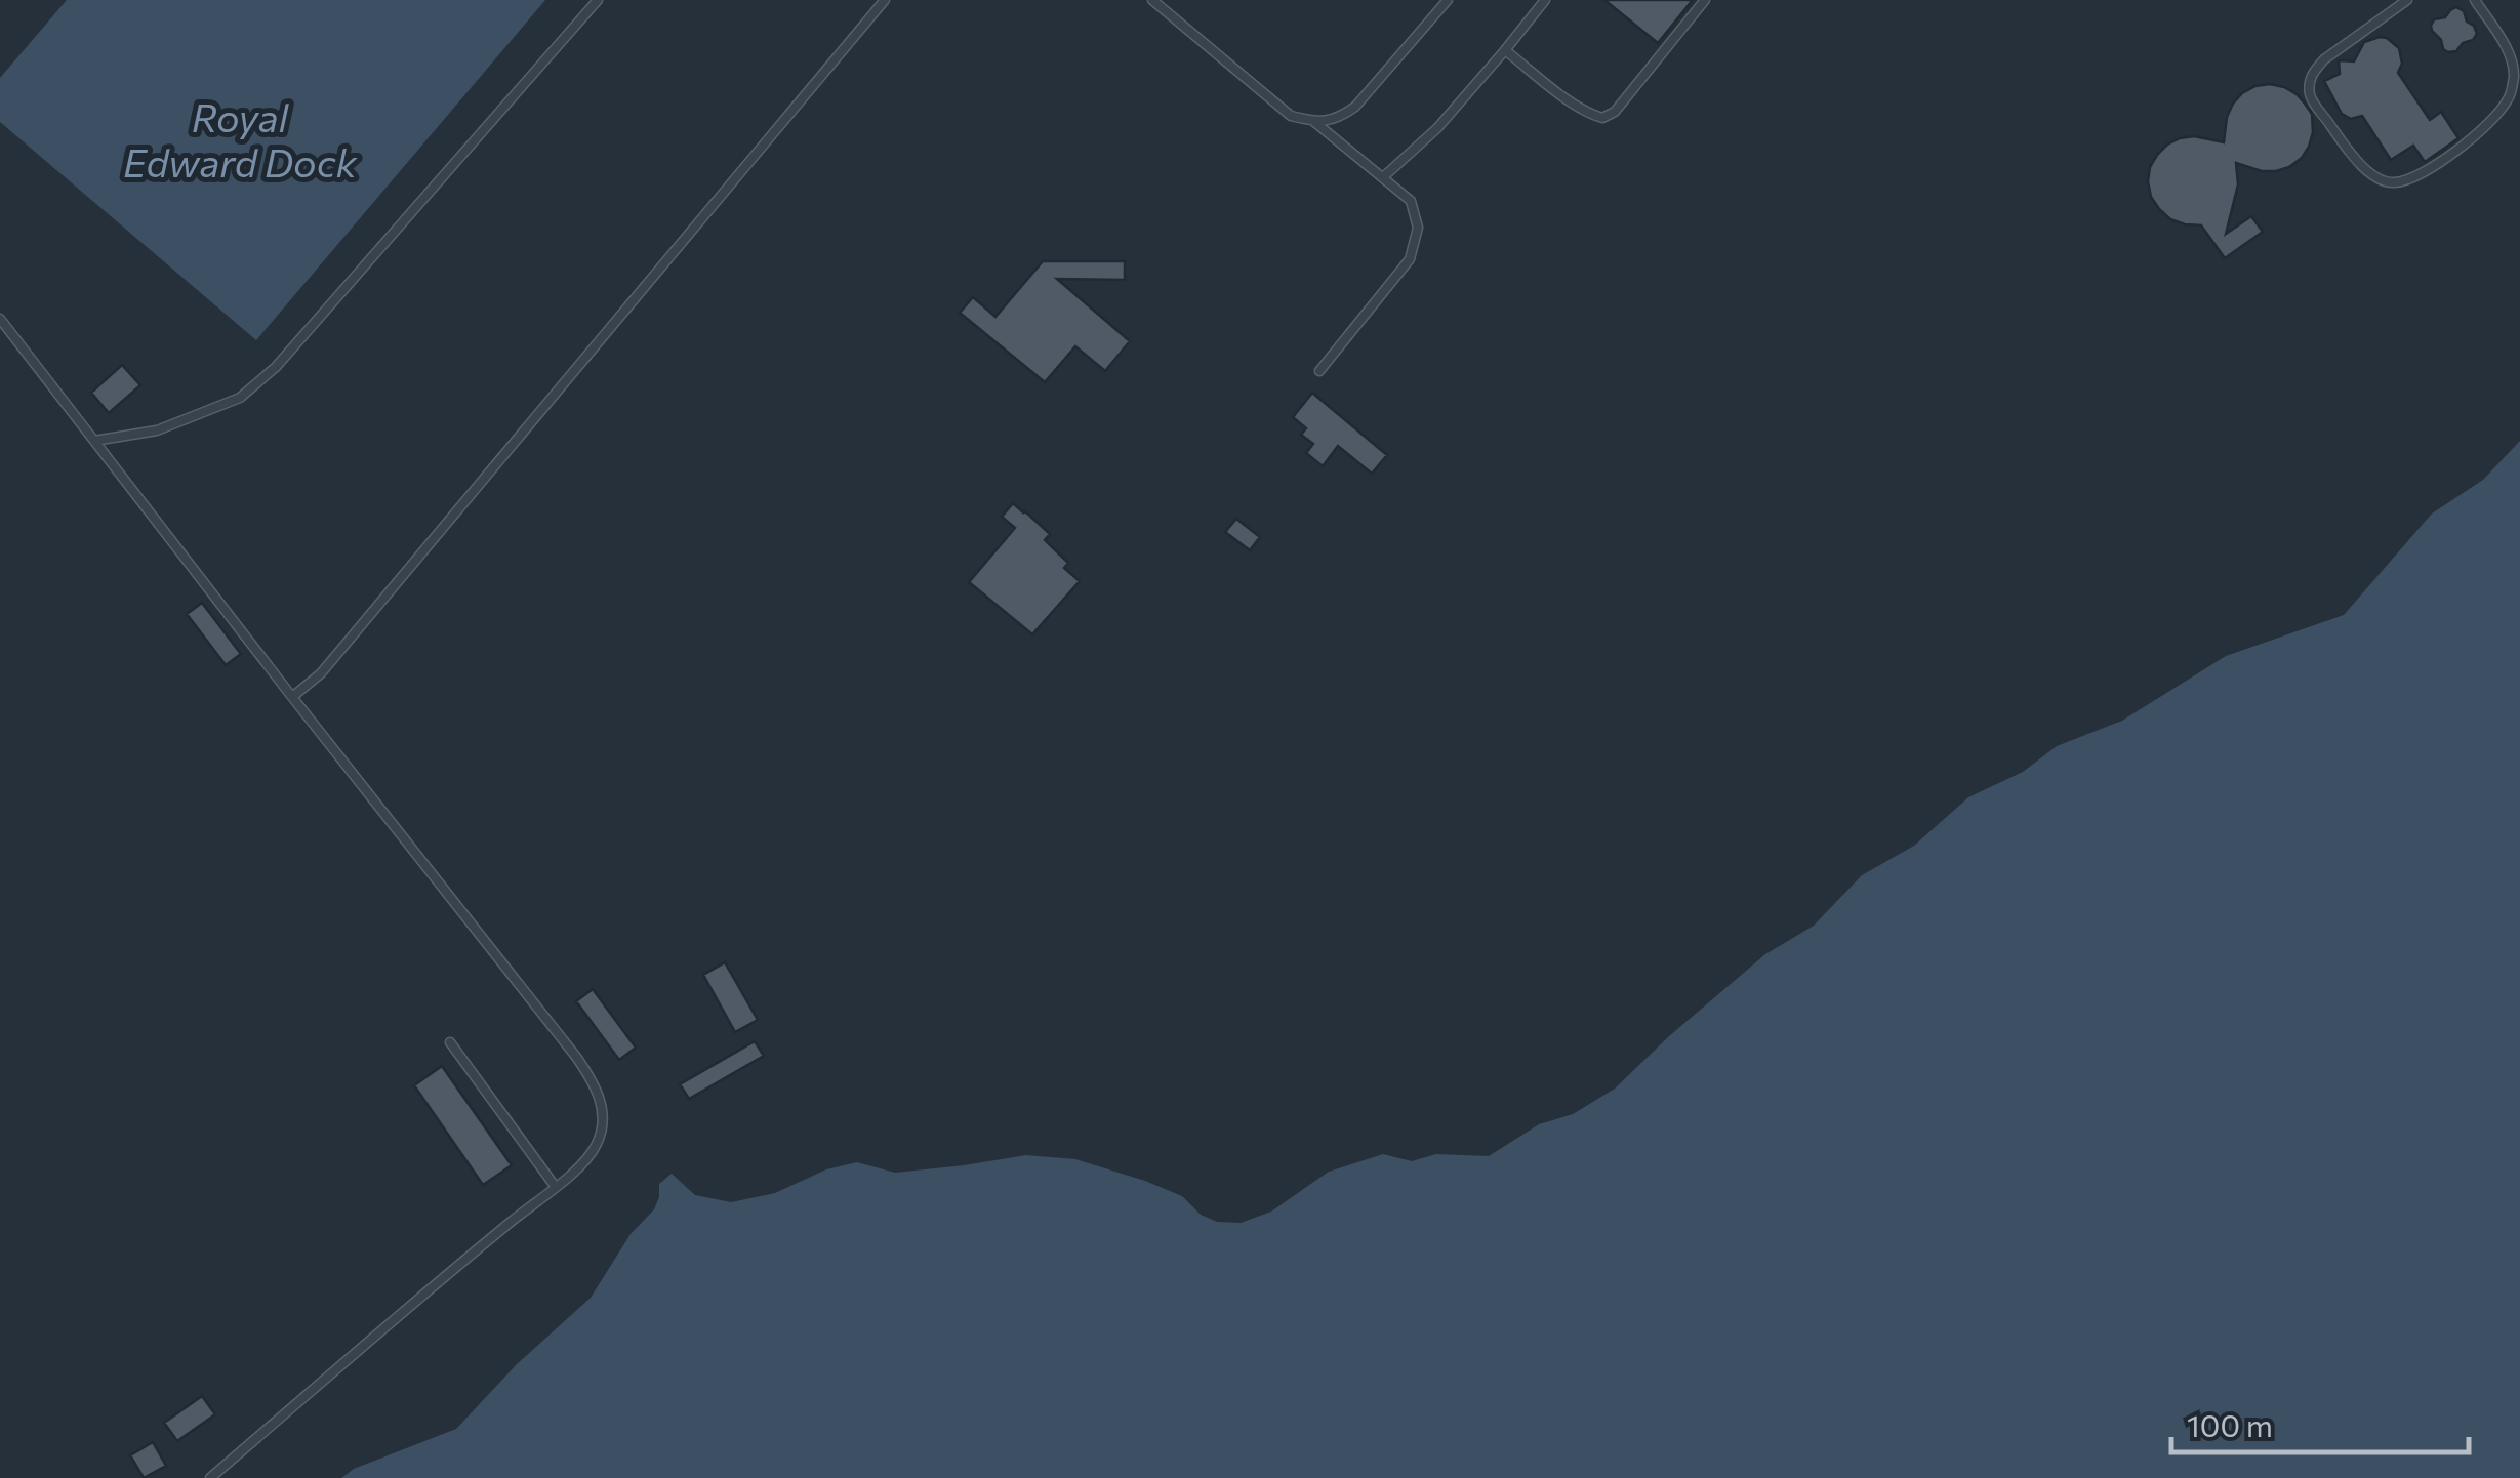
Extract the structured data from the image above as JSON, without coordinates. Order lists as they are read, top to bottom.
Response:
{
  "water": ["Royal Edward Dock"],
  "scale_bar": "100 m"
}
